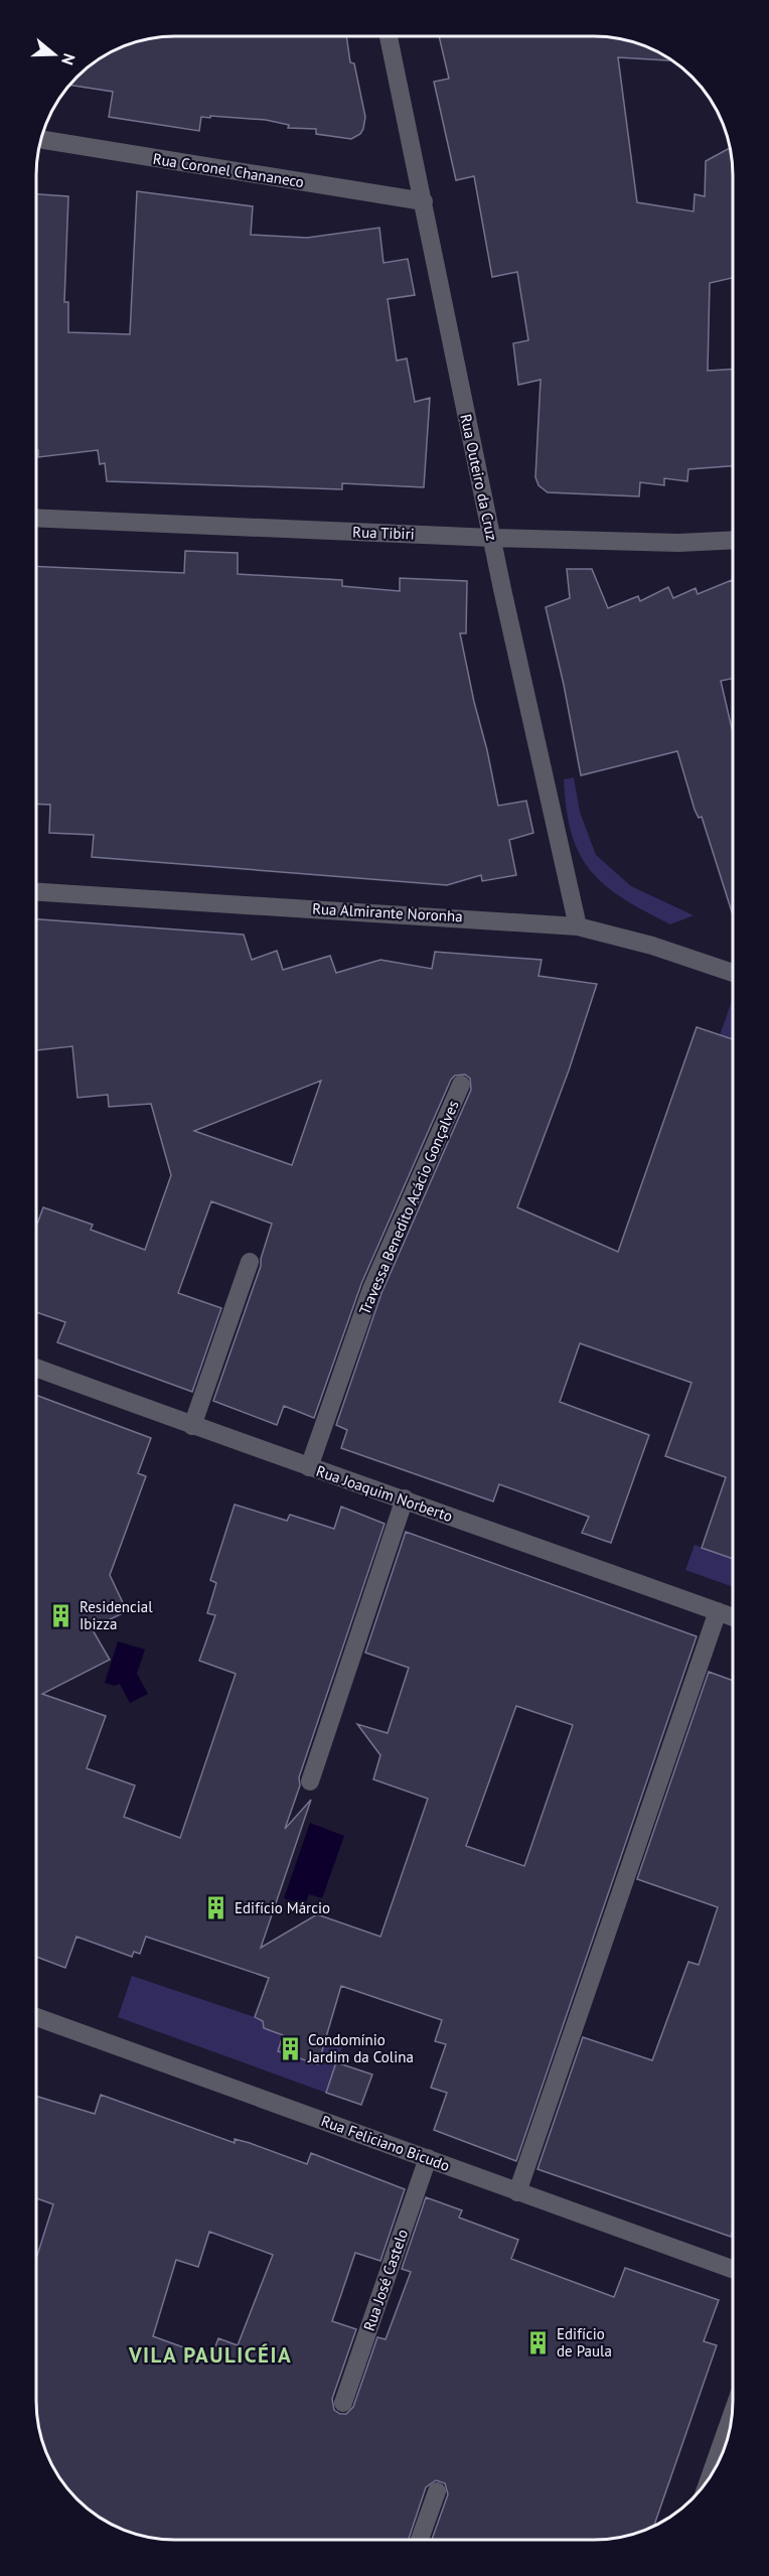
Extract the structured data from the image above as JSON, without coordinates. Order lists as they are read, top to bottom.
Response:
{
  "streets": {
    "street": [
      "Rua Coronel Chananeco",
      "Rua Outeiro da Cruz",
      "Rua Tibiri",
      "Rua Almirante Noronha",
      "Travessa Benedito Acácio Gonçalves",
      "Rua Joaquim Norberto",
      "Rua Feliciano Bicudo",
      "Rua José Castelo"
    ]
  },
  "crossings": [
    ["Rua Coronel Chananeco", "Rua Outeiro da Cruz"],
    ["Rua Outeiro da Cruz", "Rua Tibiri"],
    ["Rua Outeiro da Cruz", "Rua Almirante Noronha"],
    ["Travessa Benedito Acácio Gonçalves", "Rua Joaquim Norberto"],
    ["Rua Feliciano Bicudo", "Rua José Castelo"]
  ],
  "districts": ["VILA PAULICÉIA"],
  "places": {
    "building": [
      "Residencial Ibizza",
      "Edifício Márcio",
      "Condomínio Jardim da Colina",
      "Edifício de Paula"
    ]
  },
  "north": "right"
}
